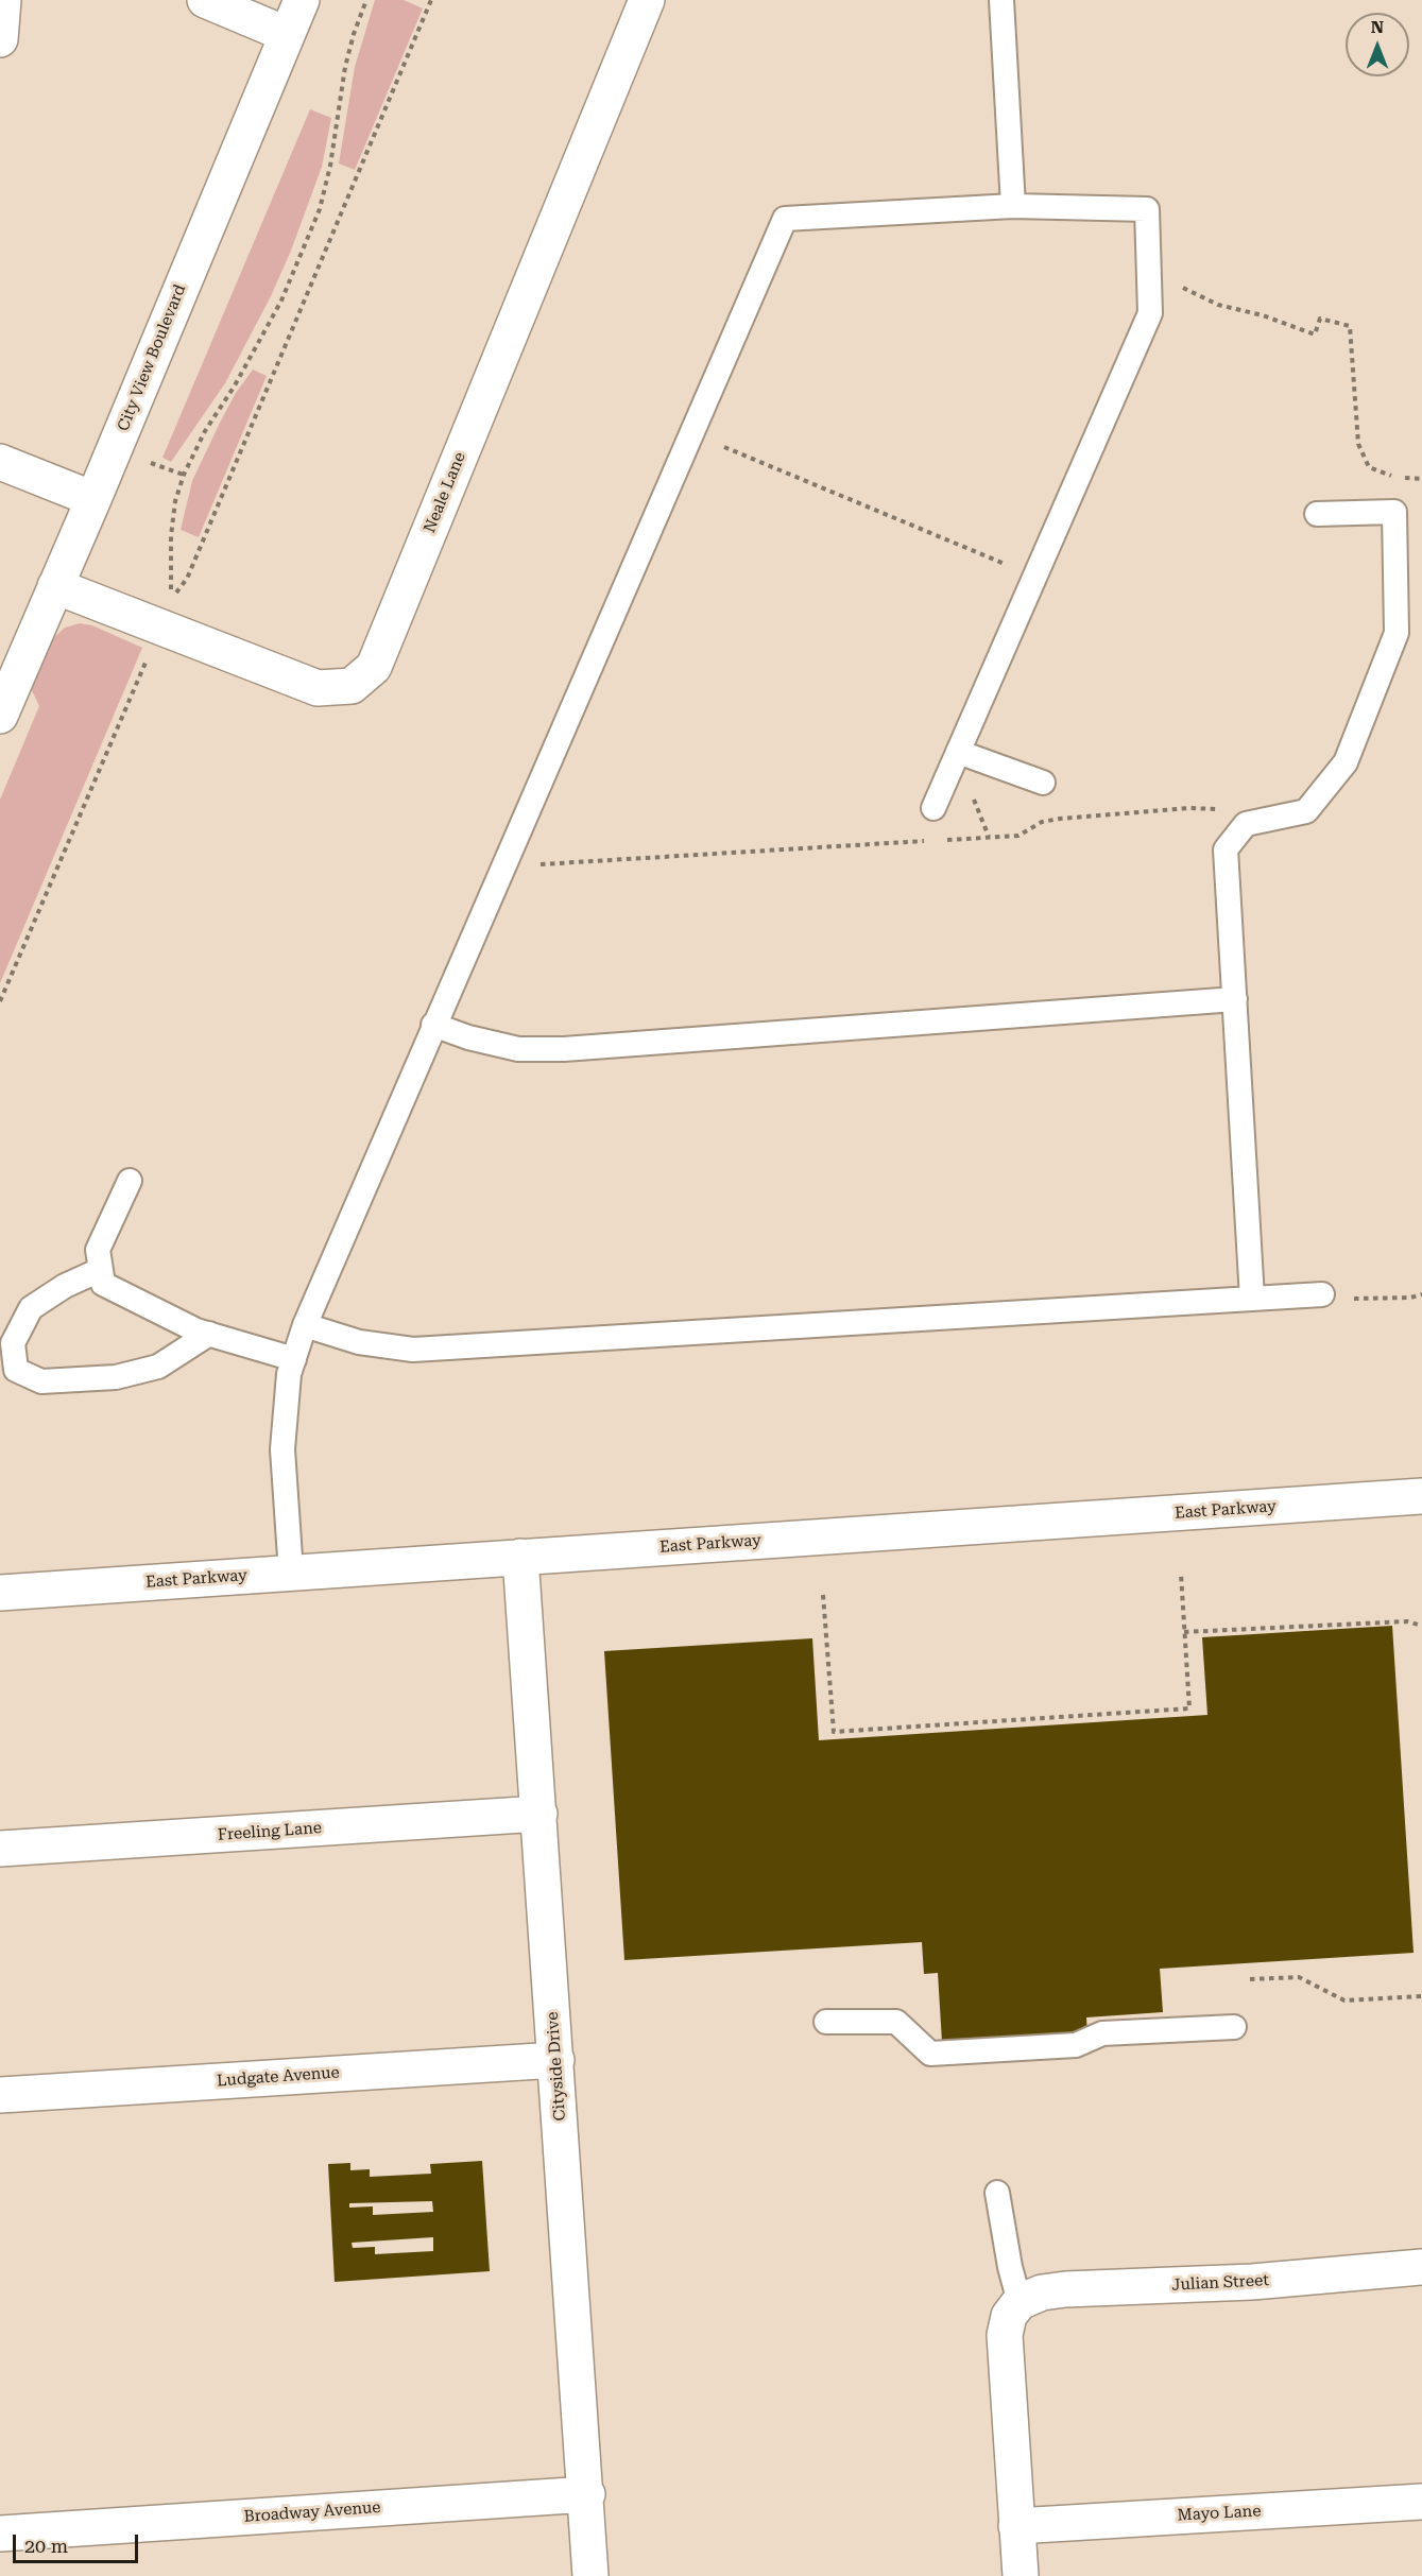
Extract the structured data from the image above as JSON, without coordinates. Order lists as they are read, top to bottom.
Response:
{
  "streets": {
    "street": [
      "City View Boulevard",
      "Neale Lane",
      "East Parkway",
      "Freeling Lane",
      "Cityside Drive",
      "Ludgate Avenue",
      "Julian Street",
      "Broadway Avenue",
      "Mayo Lane"
    ]
  },
  "crossings": [
    ["City View Boulevard", "Neale Lane"],
    ["East Parkway", "Cityside Drive"],
    ["Freeling Lane", "Cityside Drive"],
    ["Cityside Drive", "Ludgate Avenue"],
    ["Cityside Drive", "Broadway Avenue"]
  ],
  "scale_bar": "20 m",
  "north": "top"
}
